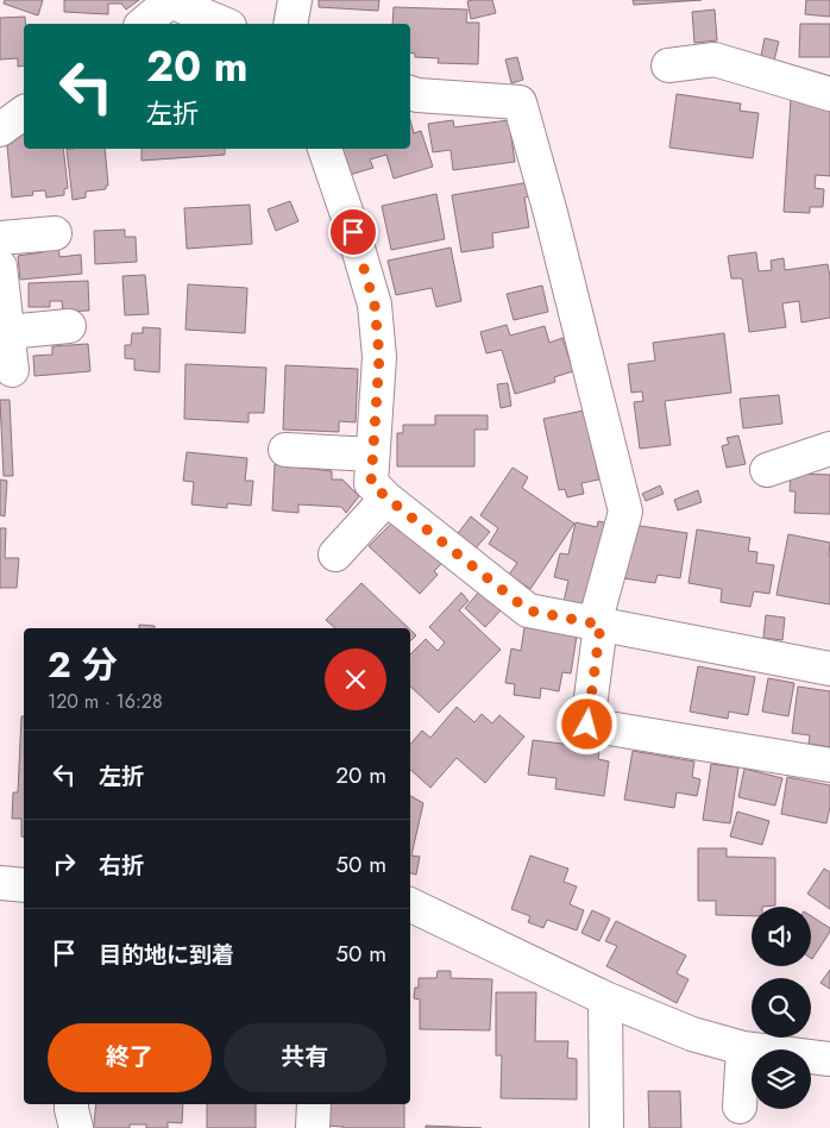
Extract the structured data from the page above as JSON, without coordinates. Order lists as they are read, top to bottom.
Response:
{
  "page": {
    "turn": ["20 m", "左折"],
    "heading": ["2 分", "120 m · 16:28"],
    "list": [
      {
        "name": "左折",
        "value": "20 m"
      },
      {
        "name": "右折",
        "value": "50 m"
      },
      {
        "name": "目的地に到着",
        "value": "50 m"
      }
    ],
    "buttons": ["終了", "共有"]
  }
}
